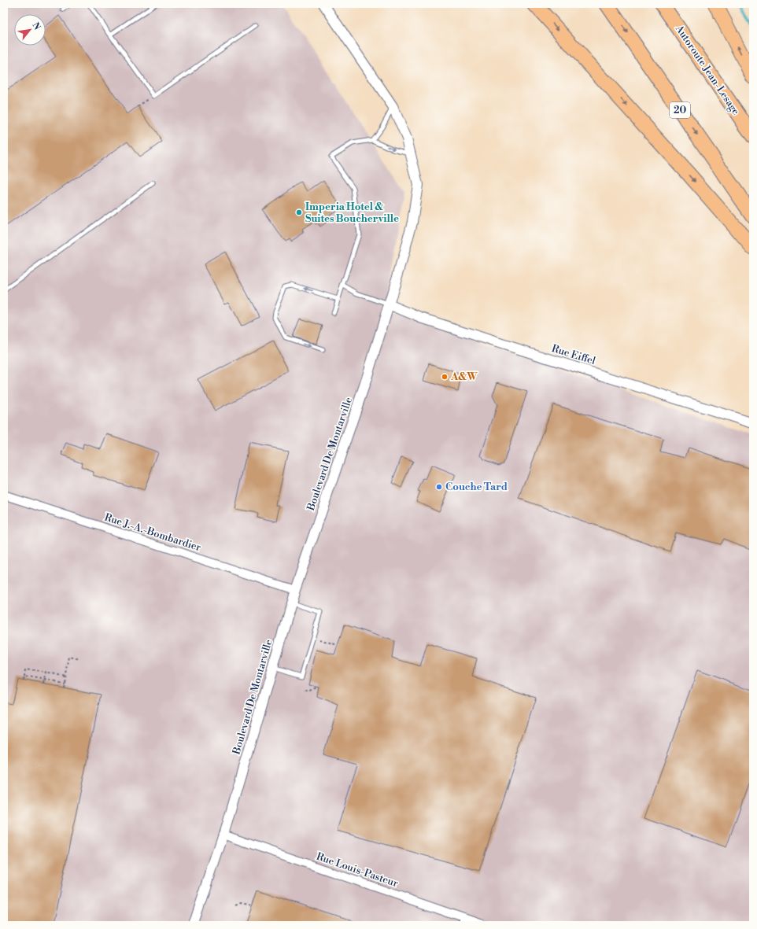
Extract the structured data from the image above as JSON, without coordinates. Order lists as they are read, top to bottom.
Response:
{
  "streets": {
    "highway": ["Autoroute Jean-Lesage", "20"],
    "street": [
      "Rue Eiffel",
      "Boulevard De Montarville",
      "Rue J.-A.-Bombardier",
      "Rue Louis-Pasteur"
    ]
  },
  "crossings": [
    ["Rue Eiffel", "Boulevard De Montarville"],
    ["Boulevard De Montarville", "Rue J.-A.-Bombardier"],
    ["Boulevard De Montarville", "Rue Louis-Pasteur"]
  ],
  "places": ["Imperia Hotel & Suites Boucherville", "A&W", "Couche Tard"],
  "north": "top right"
}
